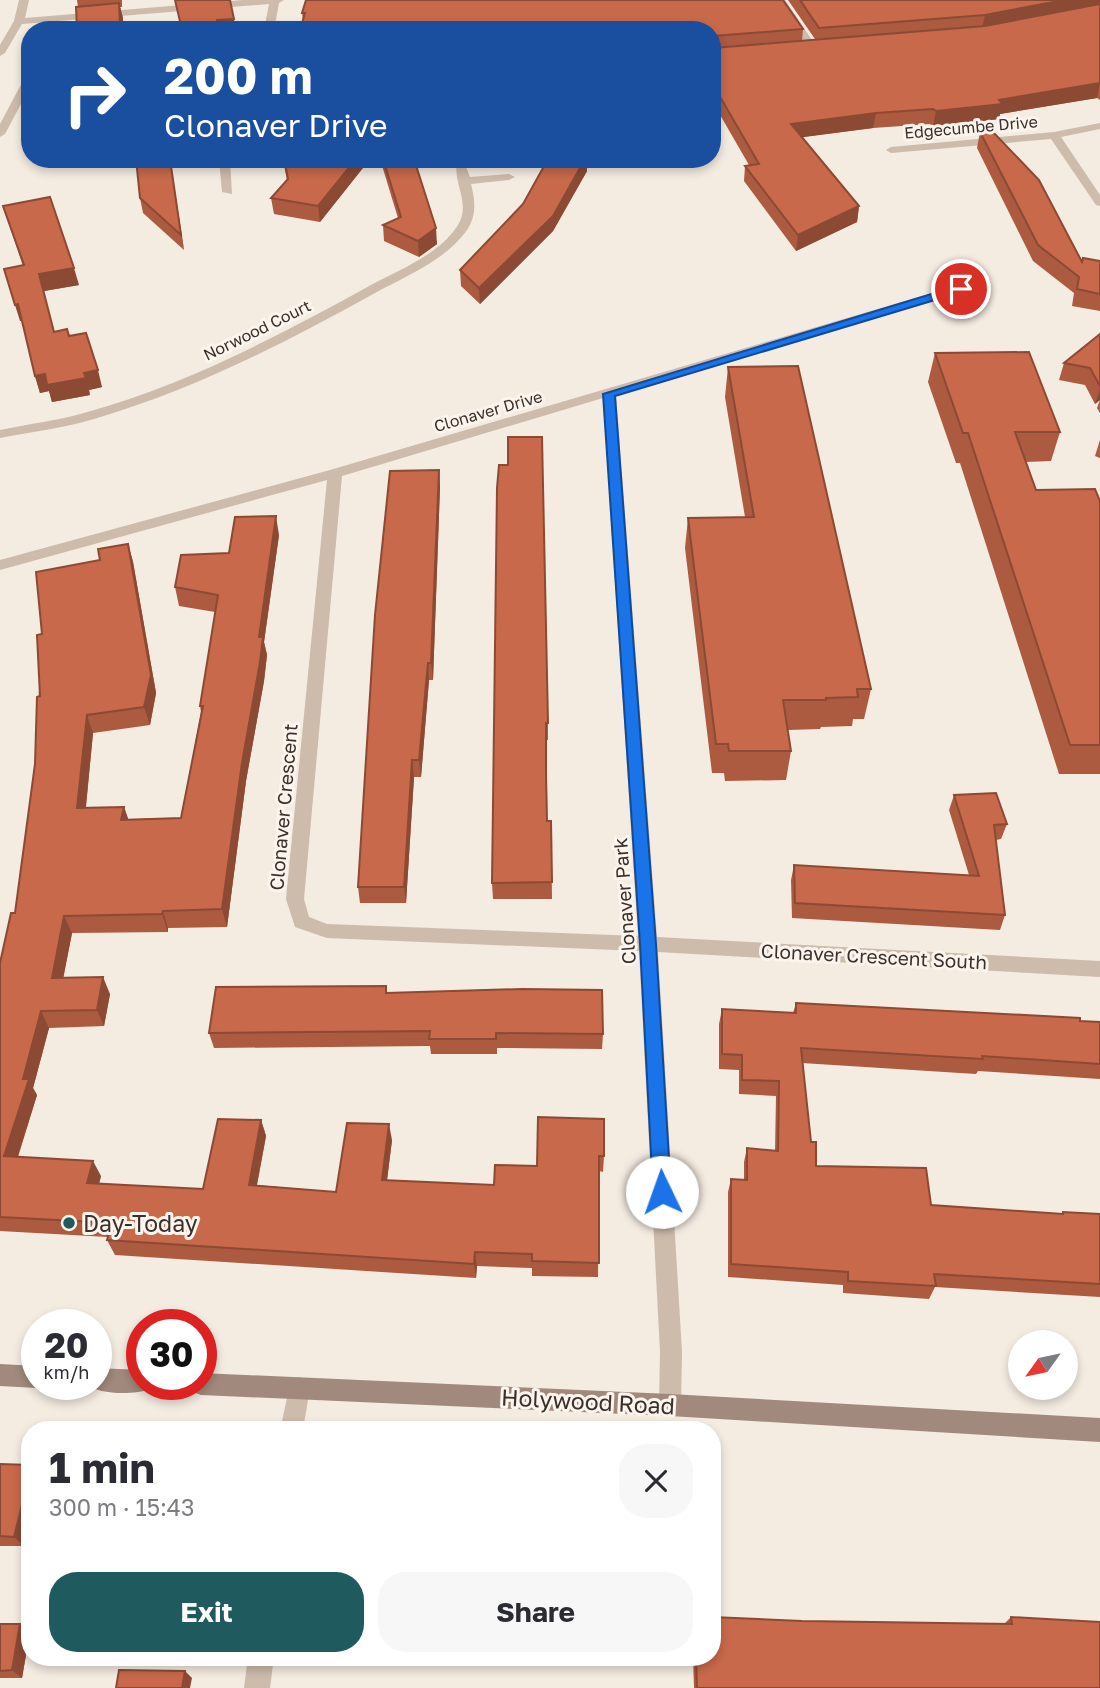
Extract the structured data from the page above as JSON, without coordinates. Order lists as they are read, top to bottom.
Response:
{
  "streets": {
    "main road": ["Holywood Road"],
    "street": [
      "Edgecumbe Drive",
      "Norwood Court",
      "Clonaver Drive",
      "Clonaver Crescent",
      "Clonaver Park",
      "Clonaver Crescent South"
    ]
  },
  "crossings": [
    ["Clonaver Drive", "Clonaver Crescent"],
    ["Clonaver Drive", "Clonaver Park"],
    ["Clonaver Crescent", "Clonaver Park"],
    ["Clonaver Crescent", "Clonaver Crescent South"],
    ["Clonaver Park", "Clonaver Crescent South"],
    ["Clonaver Park", "Holywood Road"]
  ],
  "places": ["Day-Today"],
  "north": "bottom left",
  "page": {
    "turn": ["200 m", "Clonaver Drive"],
    "speed": "20 km/h",
    "limit": "30",
    "heading": ["1 min", "300 m · 15:43"],
    "buttons": ["Exit", "Share"]
  }
}
